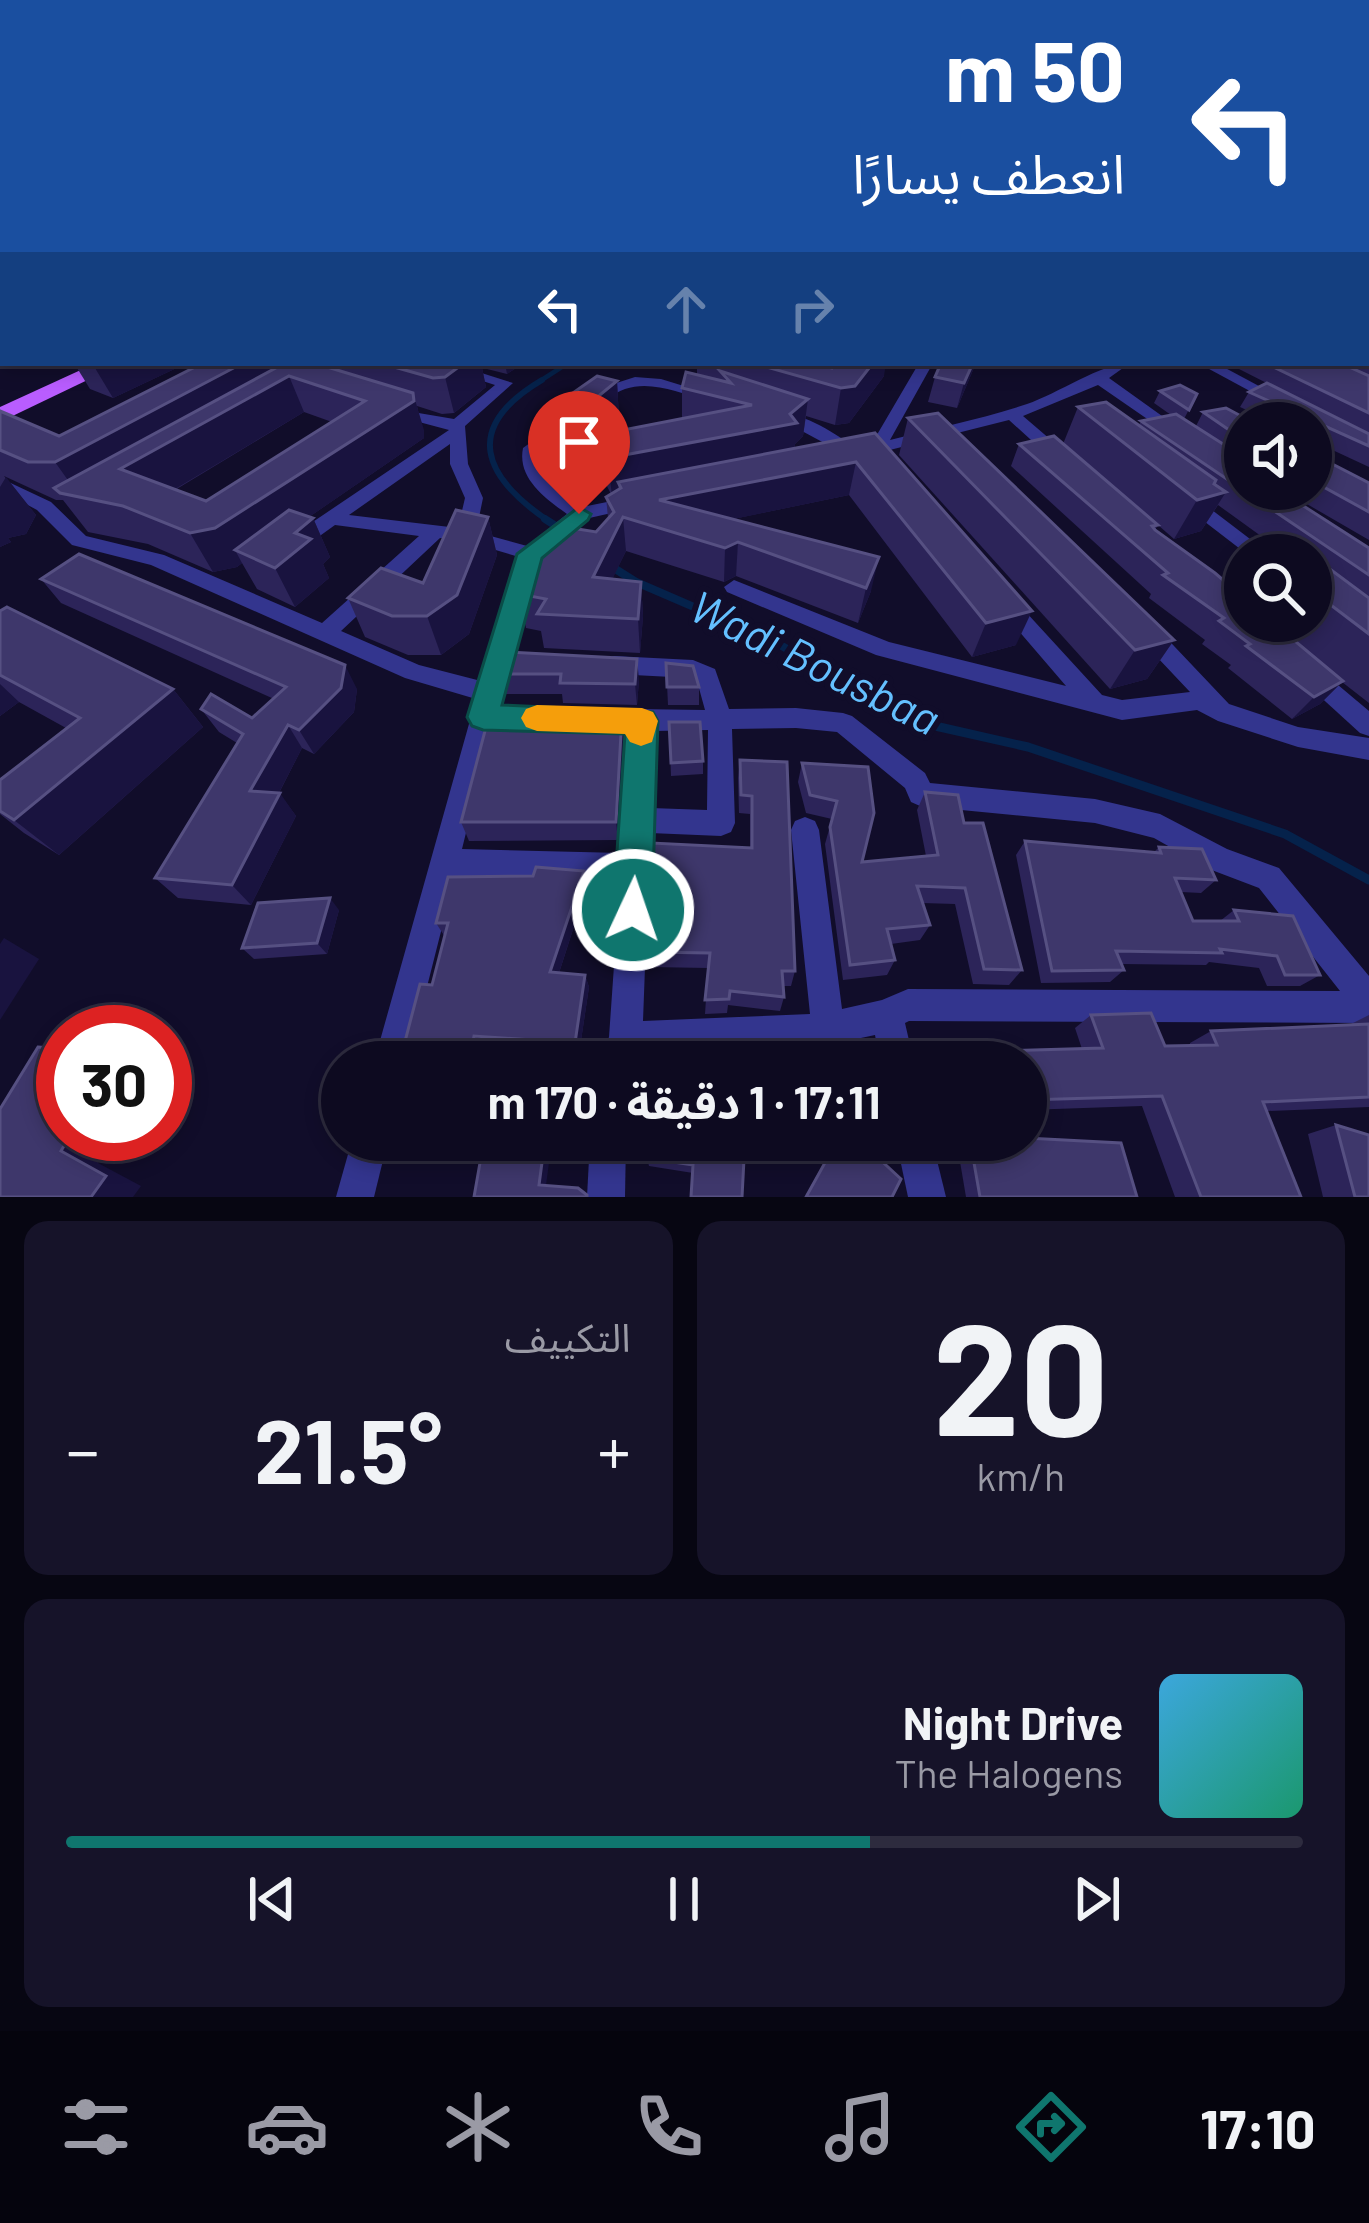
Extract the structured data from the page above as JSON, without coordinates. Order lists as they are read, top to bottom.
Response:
{
  "water": ["Wadi Bousbaa"],
  "page": {
    "turn": ["50 m", "انعطف يسارًا"],
    "limit": "30",
    "trip": "17:11 · 1 دقيقة · 170 m",
    "tile": [
      ["20", "km/h"],
      "التكييف"
    ],
    "heat": ["−", "21.5°", "+"],
    "song": ["Night Drive", "The Halogens"],
    "tabs": "17:10"
  }
}
